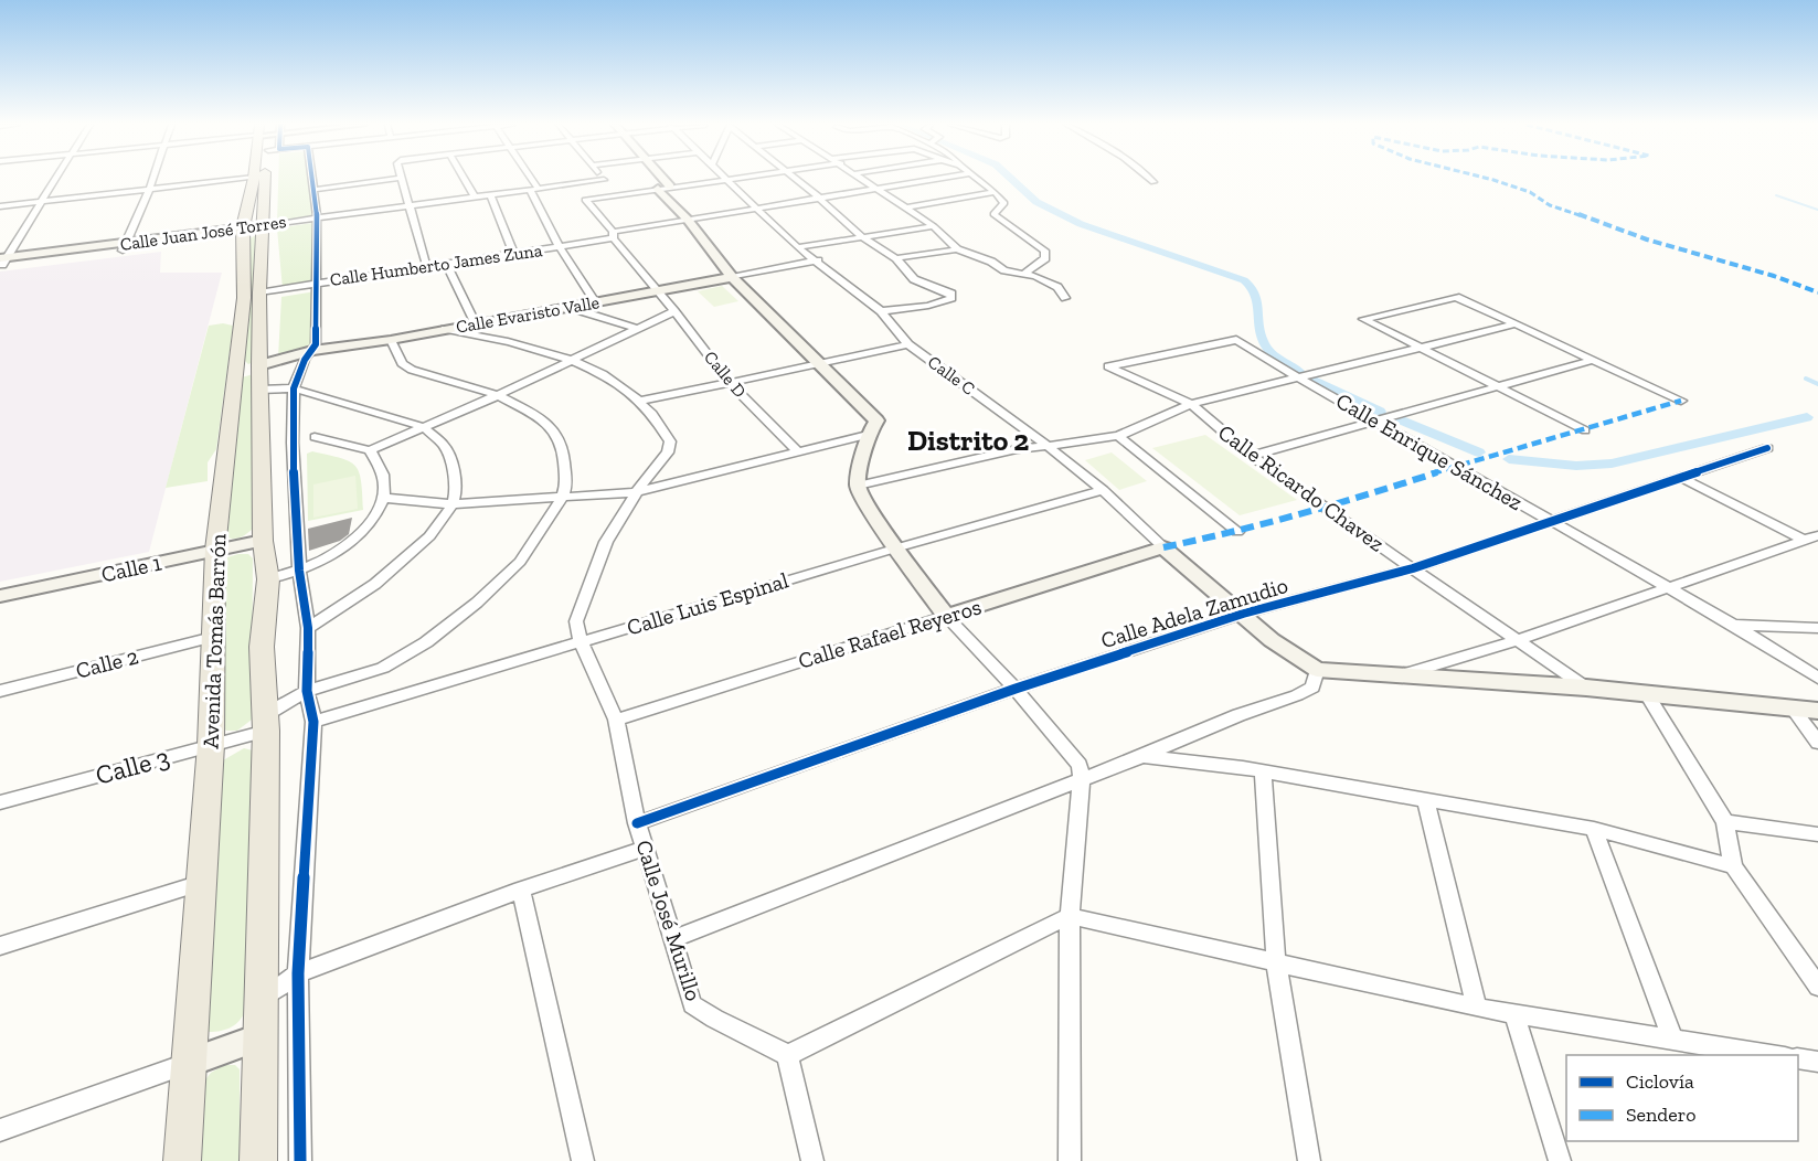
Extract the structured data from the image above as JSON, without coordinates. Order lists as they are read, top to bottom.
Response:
{
  "streets": {
    "main road": ["Avenida Tomás Barrón"],
    "street": [
      "Calle Juan José Torres",
      "Calle Humberto James Zuna",
      "Calle Evaristo Valle",
      "Calle D",
      "Calle C",
      "Calle Enrique Sánchez",
      "Calle Ricardo Chavez",
      "Calle 1",
      "Calle Luis Espinal",
      "Calle Adela Zamudio",
      "Calle Rafael Reyeros",
      "Calle 2",
      "Calle 3",
      "Calle José Murillo"
    ]
  },
  "crossings": [
    ["Calle Juan José Torres", "Avenida Tomás Barrón"],
    ["Calle Humberto James Zuna", "Calle D"],
    ["Calle Humberto James Zuna", "Calle C"],
    ["Calle Humberto James Zuna", "Avenida Tomás Barrón"],
    ["Calle Evaristo Valle", "Calle D"],
    ["Calle Evaristo Valle", "Calle C"],
    ["Calle Evaristo Valle", "Avenida Tomás Barrón"],
    ["Calle Evaristo Valle", "Calle José Murillo"],
    ["Calle C", "Calle Luis Espinal"],
    ["Calle C", "Calle Rafael Reyeros"],
    ["Calle Enrique Sánchez", "Calle Ricardo Chavez"],
    ["Calle Enrique Sánchez", "Calle Adela Zamudio"],
    ["Calle Ricardo Chavez", "Calle Adela Zamudio"],
    ["Calle 1", "Avenida Tomás Barrón"],
    ["Calle Luis Espinal", "Calle José Murillo"],
    ["Calle Adela Zamudio", "Calle José Murillo"],
    ["Calle Rafael Reyeros", "Calle José Murillo"],
    ["Avenida Tomás Barrón", "Calle 2"],
    ["Avenida Tomás Barrón", "Calle 3"]
  ],
  "districts": ["Distrito 2"],
  "legend": ["Ciclovía", "Sendero"]
}
